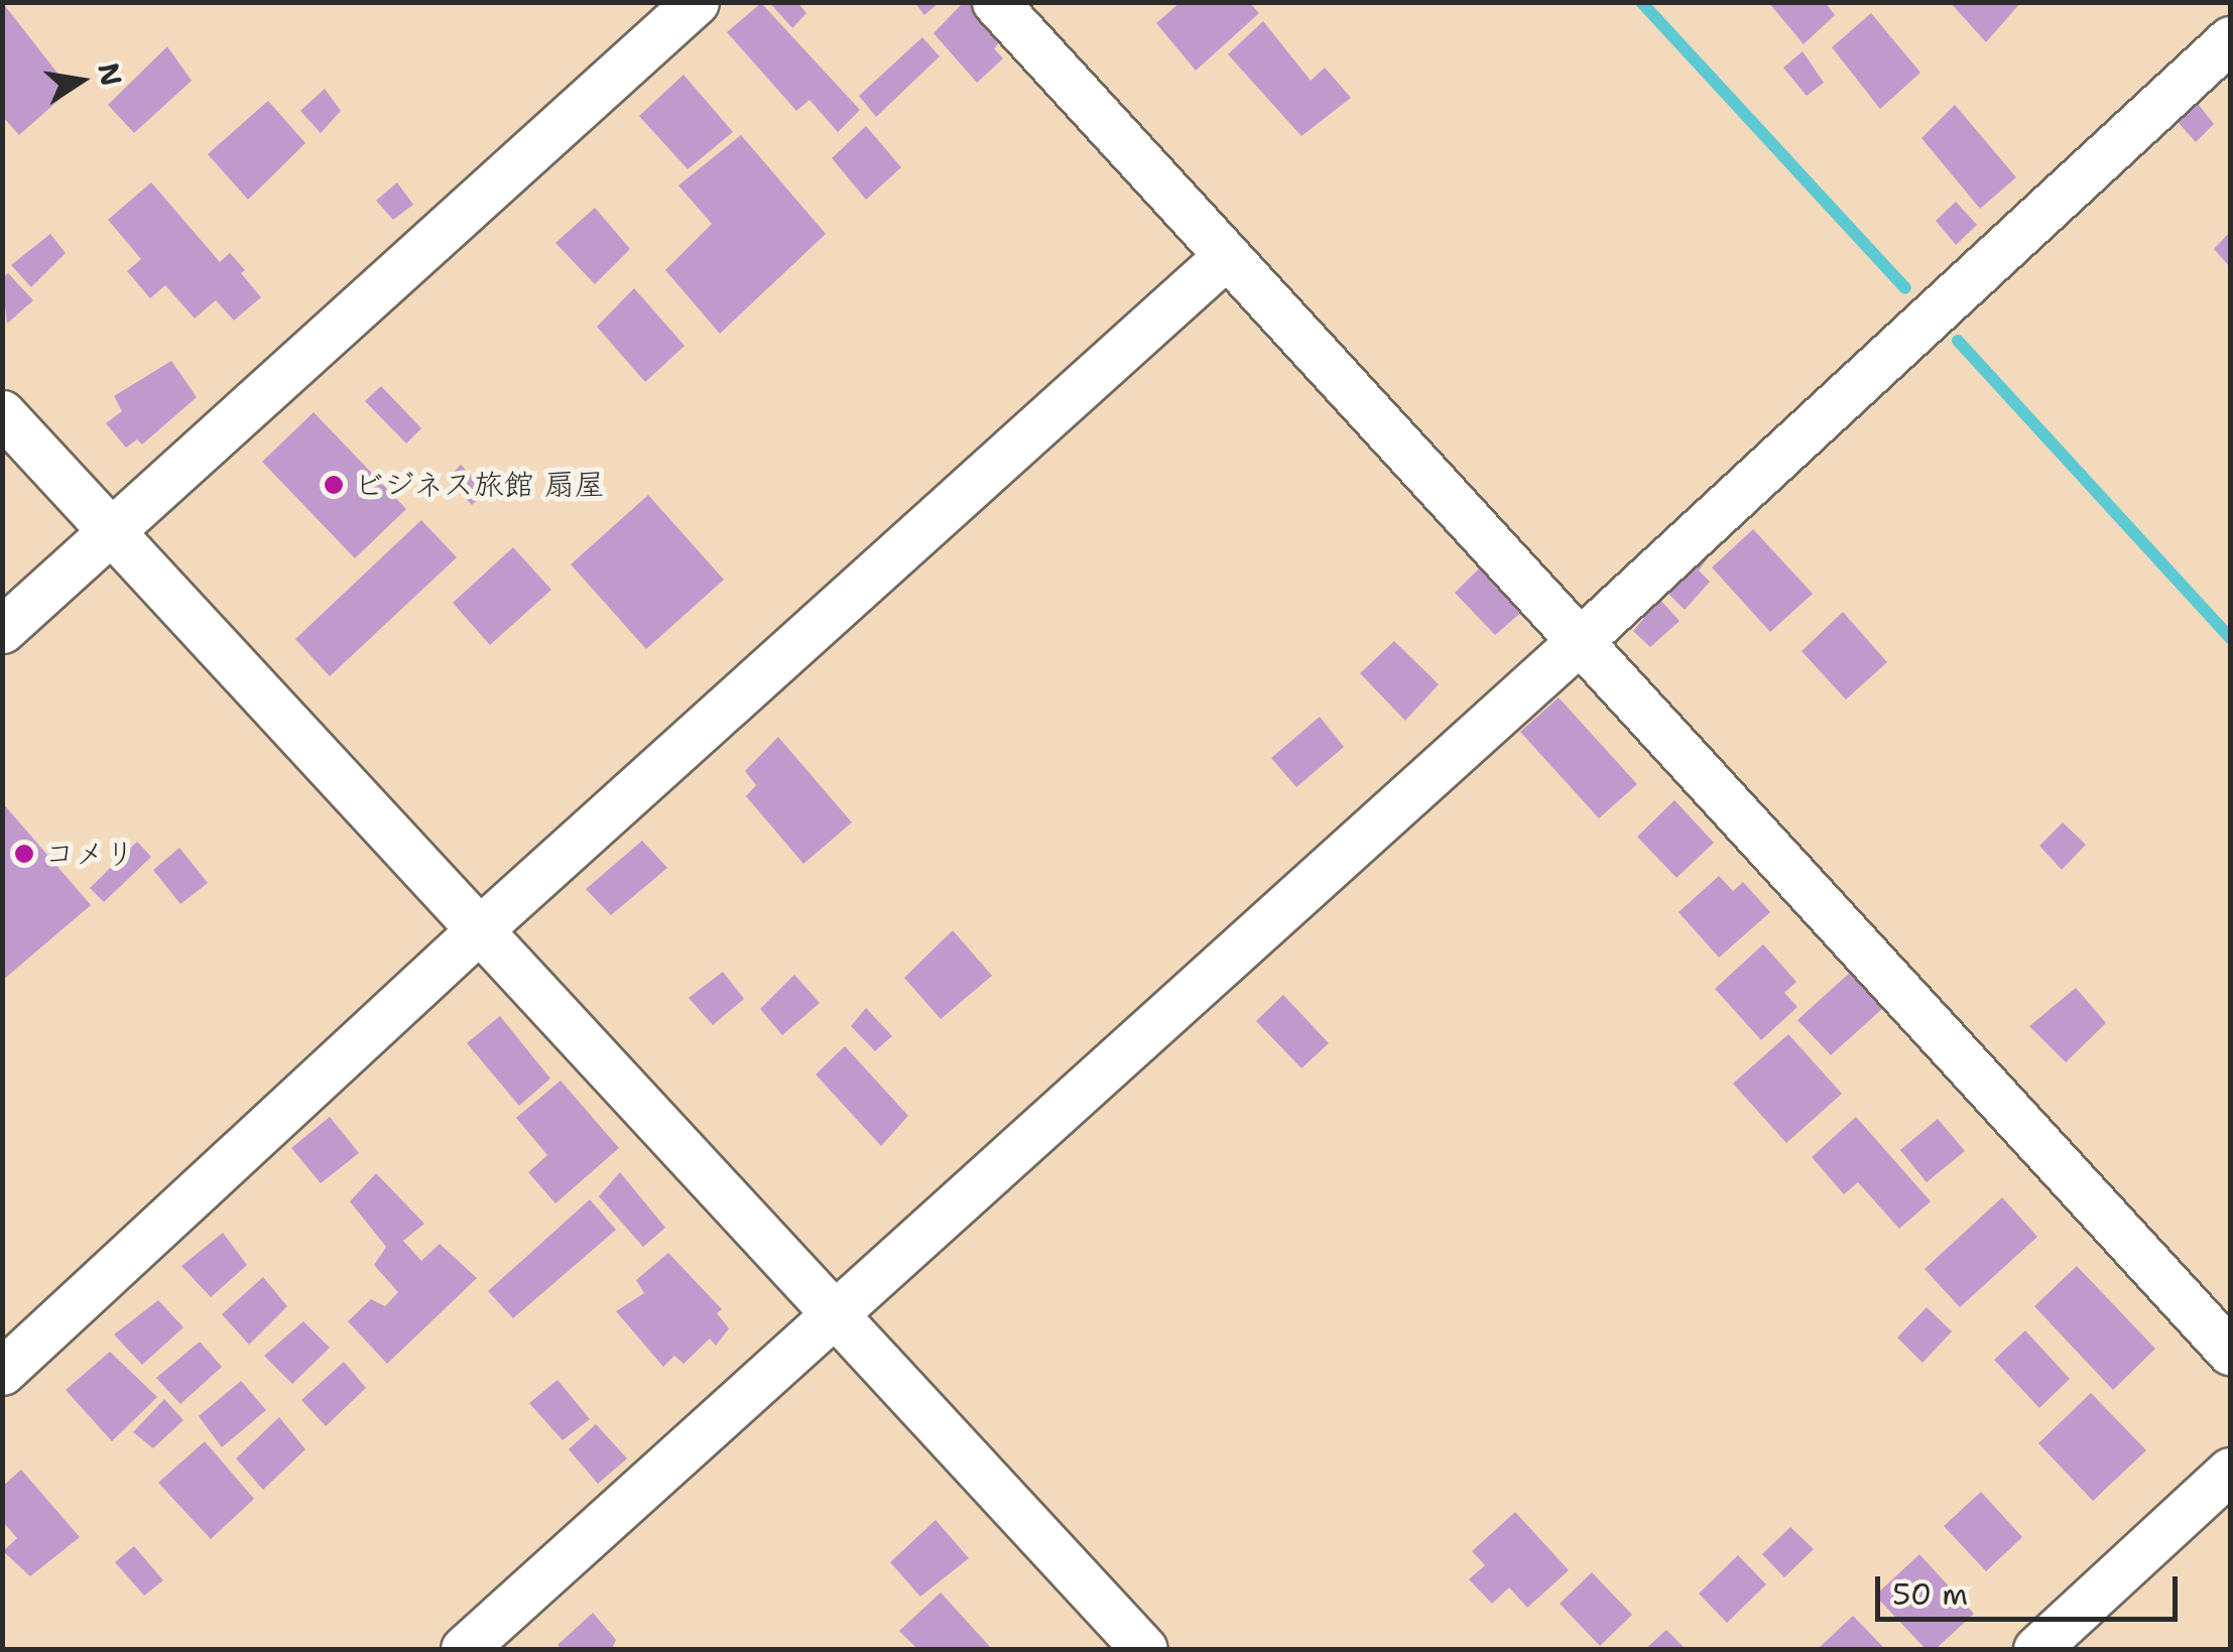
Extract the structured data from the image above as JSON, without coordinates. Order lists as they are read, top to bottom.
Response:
{
  "places": ["ビジネス旅館 扇屋", "コメリ"],
  "scale_bar": "50 m",
  "north": "right"
}
